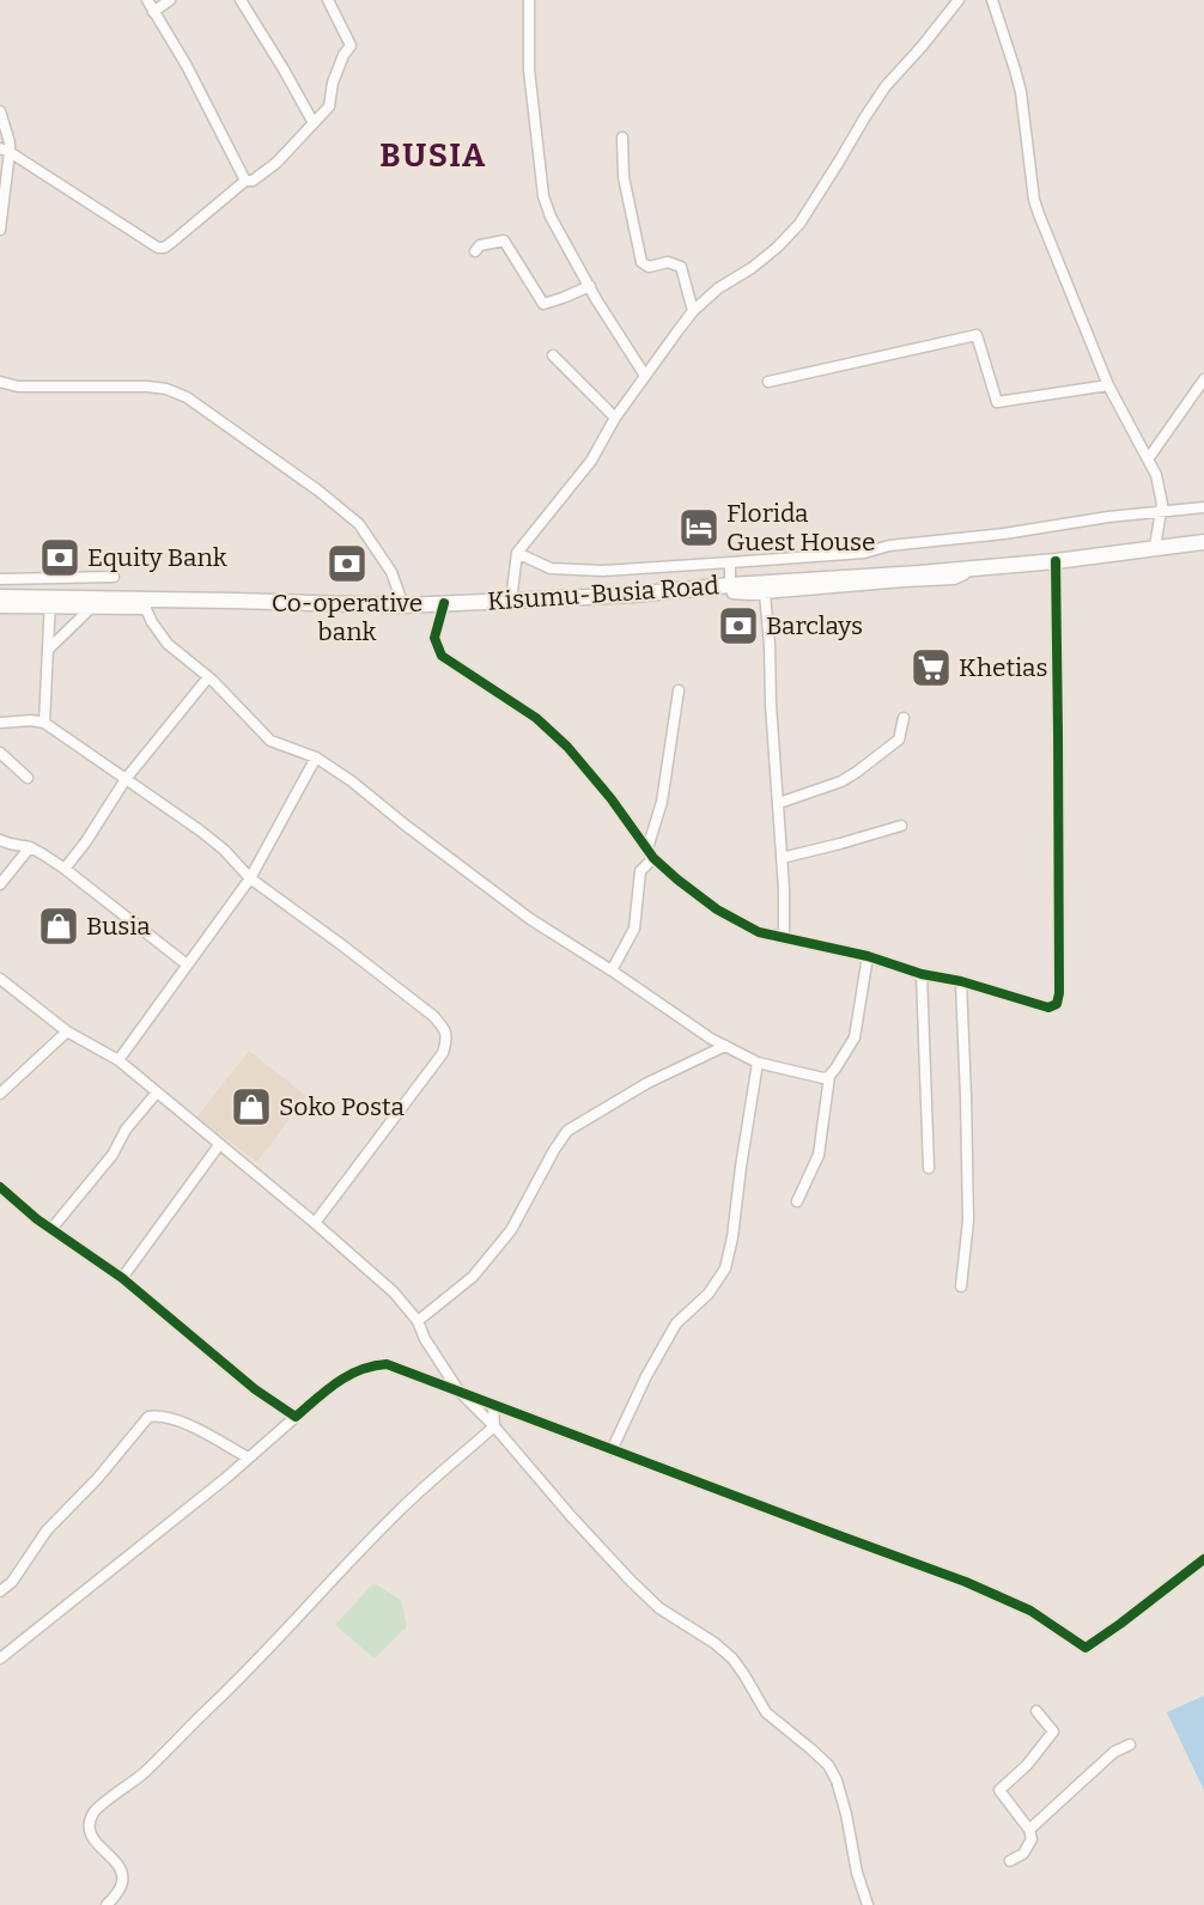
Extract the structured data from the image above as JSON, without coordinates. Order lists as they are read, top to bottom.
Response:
{
  "streets": {
    "highway": ["Kisumu-Busia Road"]
  },
  "districts": ["BUSIA"],
  "places": {
    "hotel": ["Florida Guest House"],
    "bank": ["Equity Bank", "Co-operative bank", "Barclays"],
    "supermarket": ["Khetias"],
    "shop": ["Busia", "Soko Posta"]
  }
}
